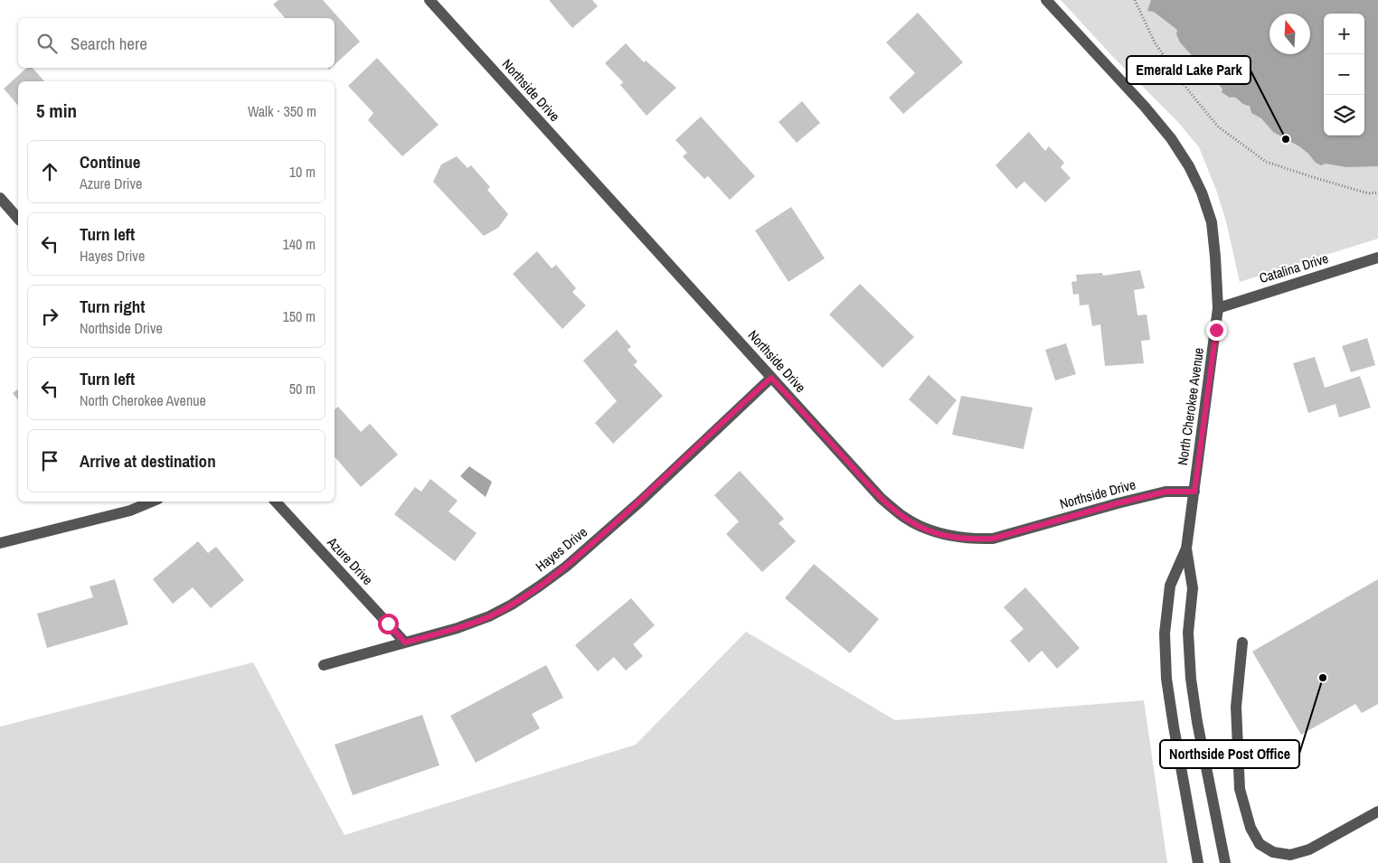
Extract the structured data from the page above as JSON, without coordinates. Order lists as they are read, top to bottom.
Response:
{
  "streets": {
    "street": [
      "Northside Drive",
      "Catalina Drive",
      "North Cherokee Avenue",
      "Hayes Drive",
      "Azure Drive"
    ]
  },
  "crossings": [
    ["Northside Drive", "North Cherokee Avenue"],
    ["Northside Drive", "Hayes Drive"],
    ["Catalina Drive", "North Cherokee Avenue"],
    ["Hayes Drive", "Azure Drive"]
  ],
  "places": ["Emerald Lake Park", "Northside Post Office"],
  "north": "top",
  "page": {
    "map_buttons": ["+", "−"],
    "search": "Search here",
    "heading": ["5 min", "Walk · 350 m"],
    "list": [
      ["Continue", "Azure Drive", "10 m"],
      ["Turn left", "Hayes Drive", "140 m"],
      ["Turn right", "Northside Drive", "150 m"],
      ["Turn left", "North Cherokee Avenue", "50 m"],
      "Arrive at destination"
    ]
  }
}
